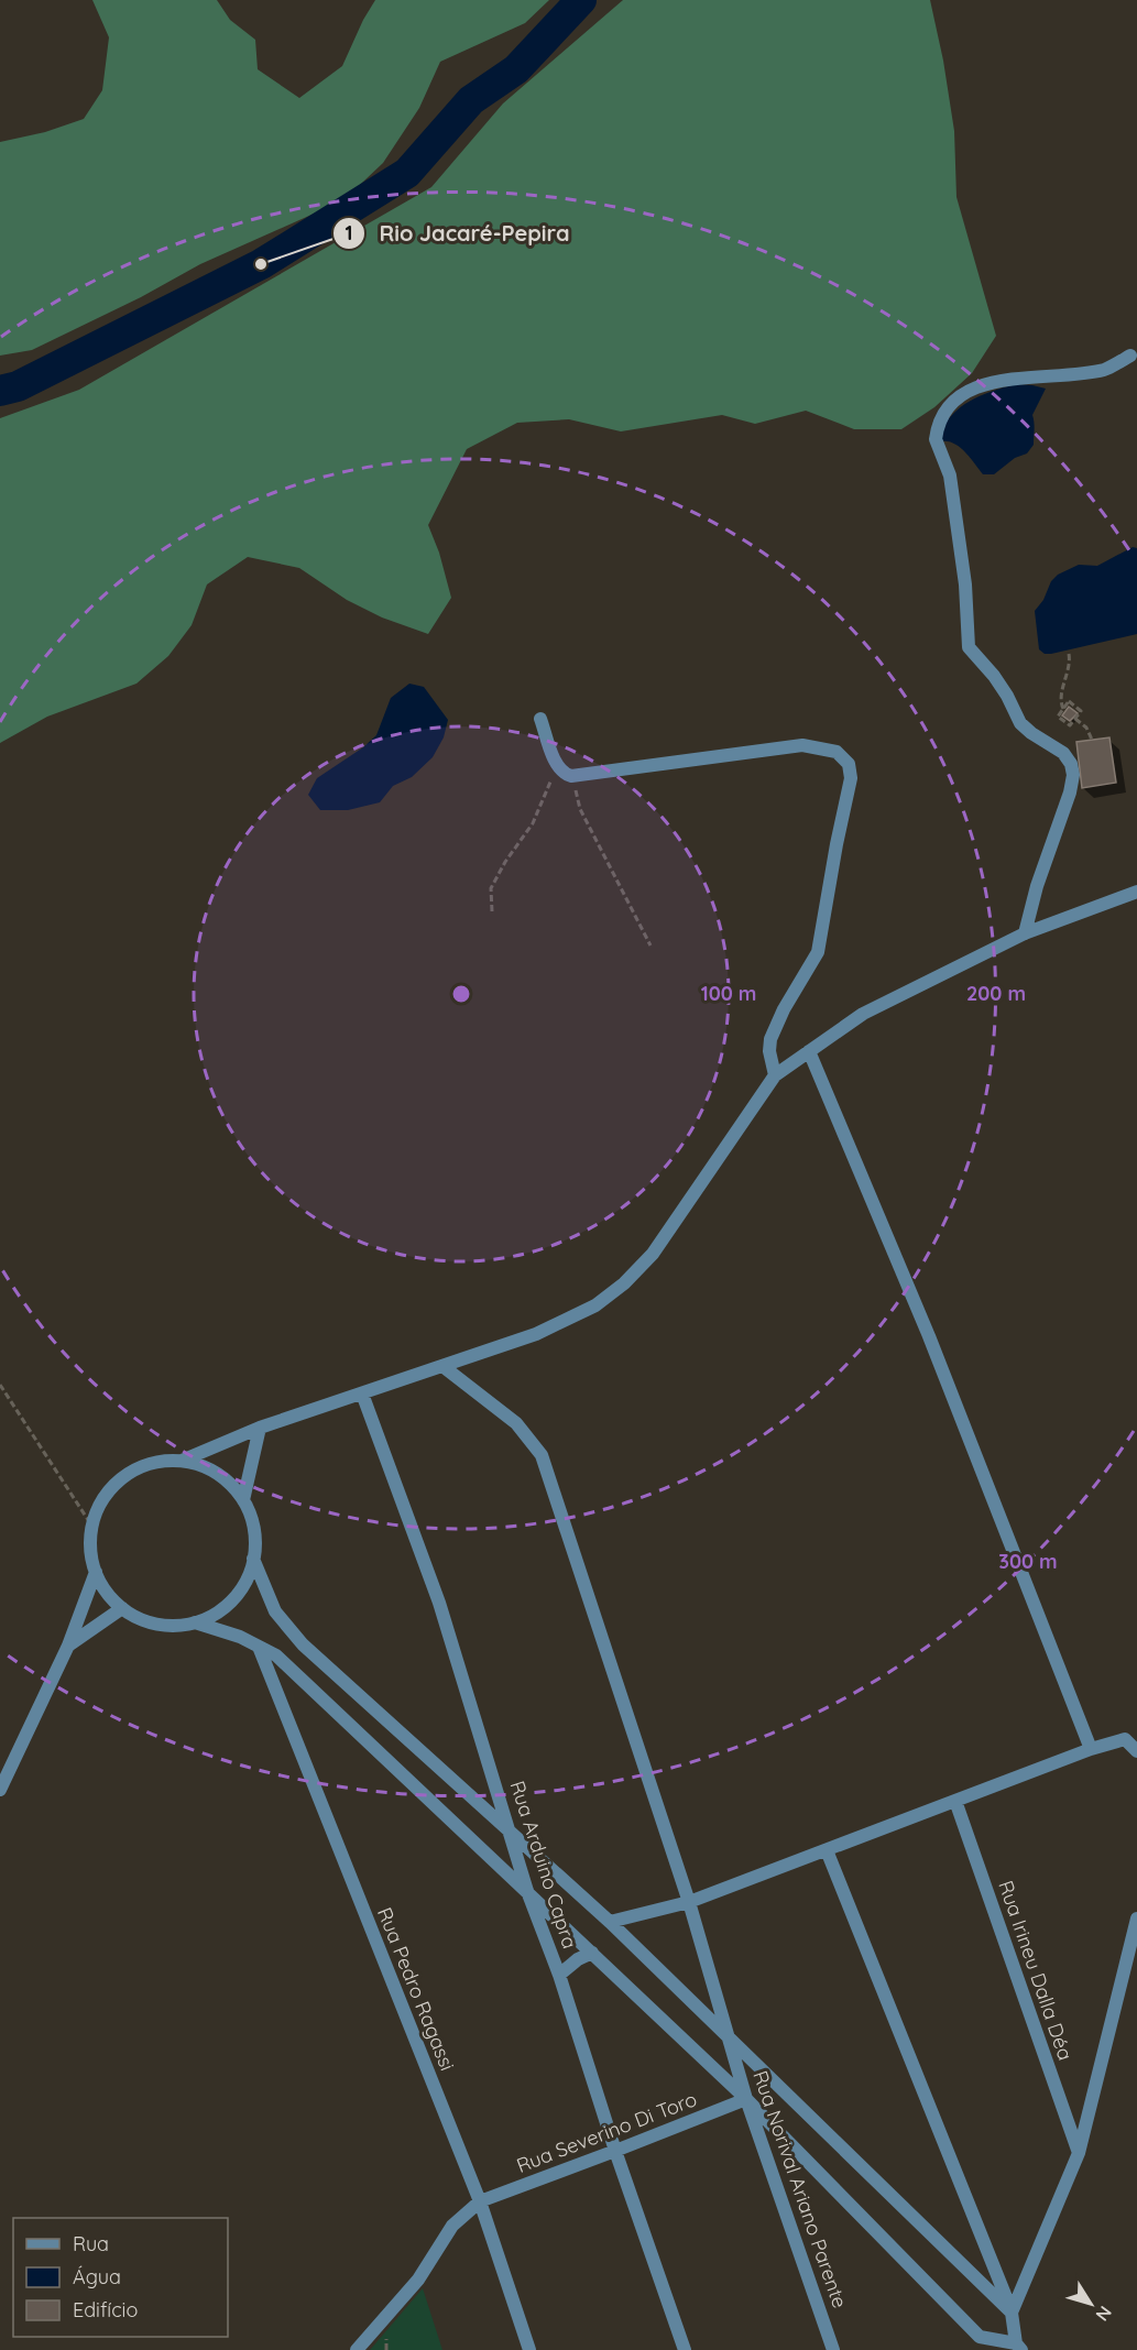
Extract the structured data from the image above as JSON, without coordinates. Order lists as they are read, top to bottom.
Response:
{
  "streets": {
    "street": [
      "Rua Arduino Capra",
      "Rua Irineu Dalla Déa",
      "Rua Pedro Ragassi",
      "Rua Severino Di Toro",
      "Rua Norival Ariano Parente"
    ]
  },
  "crossings": [
    ["Rua Arduino Capra", "Rua Severino Di Toro"],
    ["Rua Pedro Ragassi", "Rua Severino Di Toro"],
    ["Rua Severino Di Toro", "Rua Norival Ariano Parente"]
  ],
  "places": ["Rio Jacaré-Pepira"],
  "legend": ["Rua", "Água", "Edifício"],
  "north": "bottom right",
  "rings": ["100 m", "200 m", "300 m"]
}
